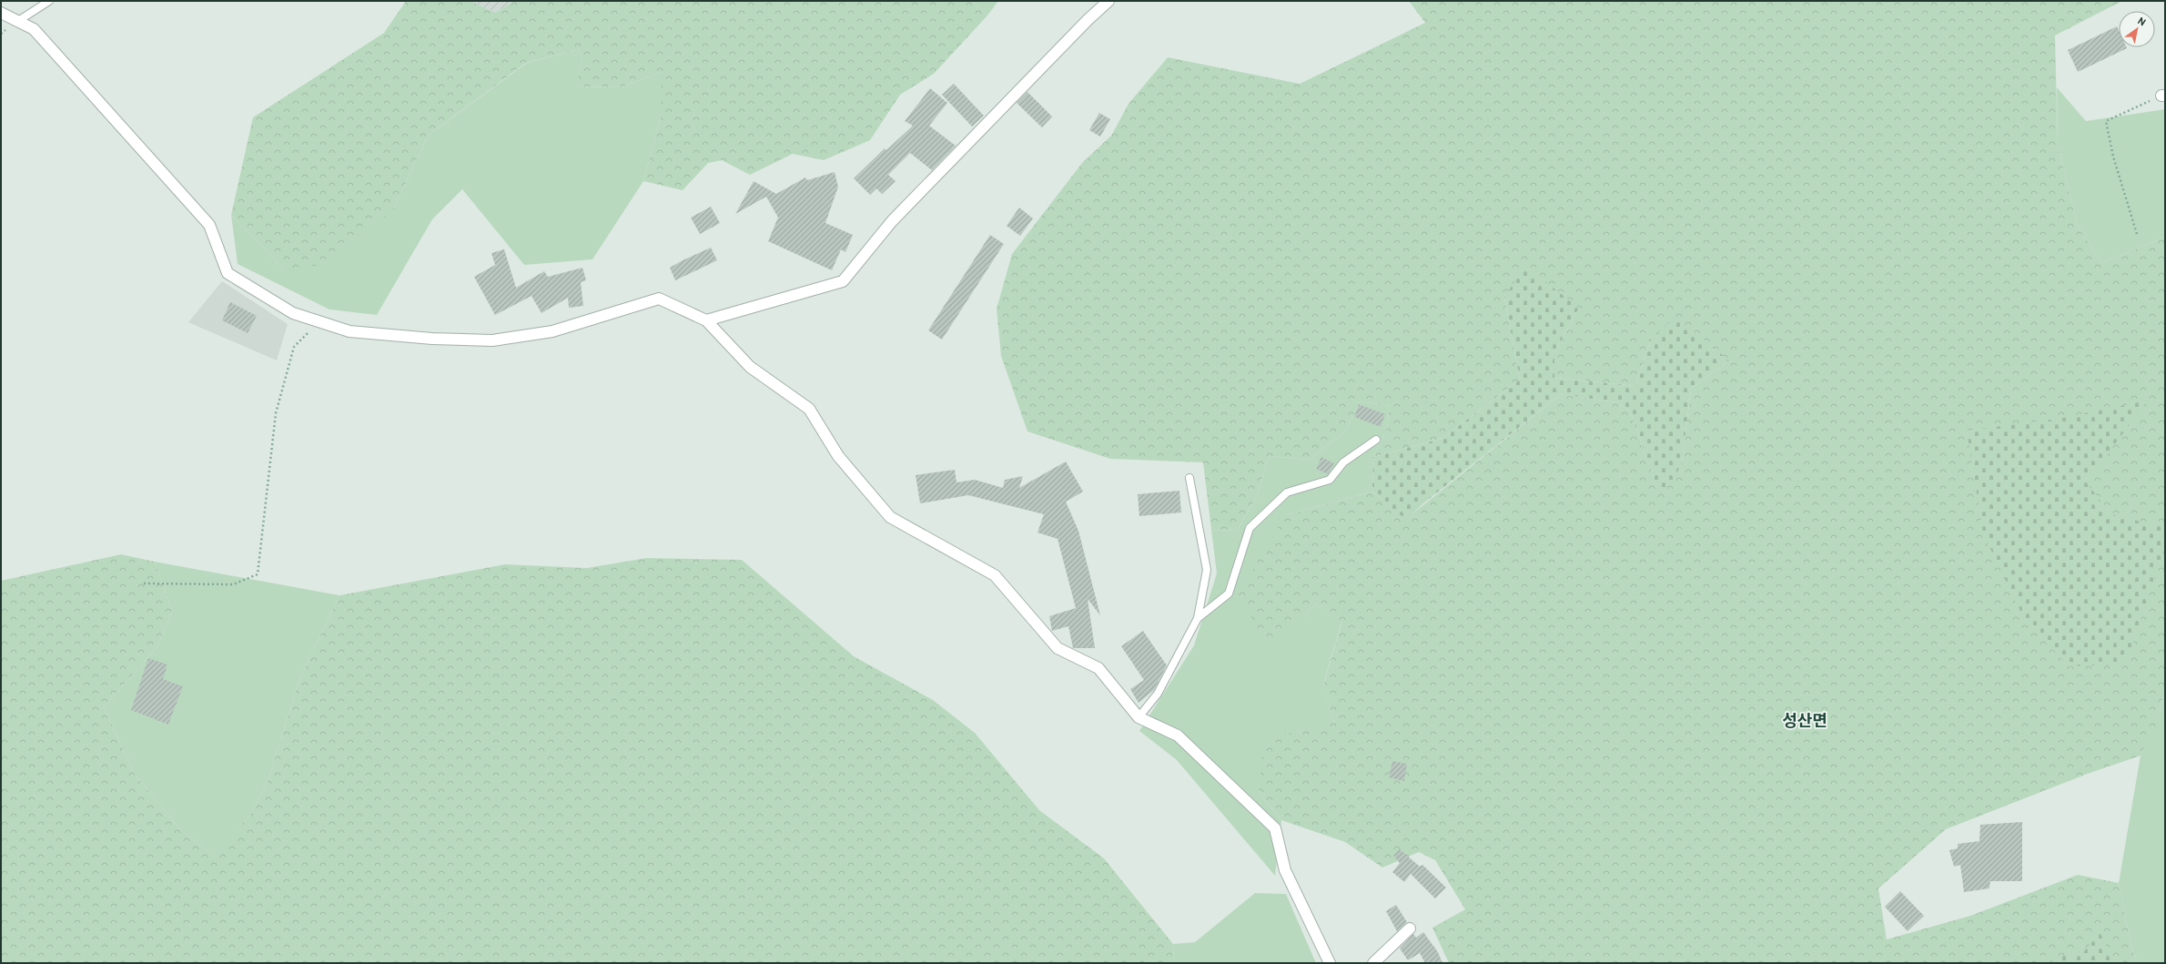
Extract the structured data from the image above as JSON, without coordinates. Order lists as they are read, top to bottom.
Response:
{
  "districts": ["성산면"],
  "north": "top right"
}
